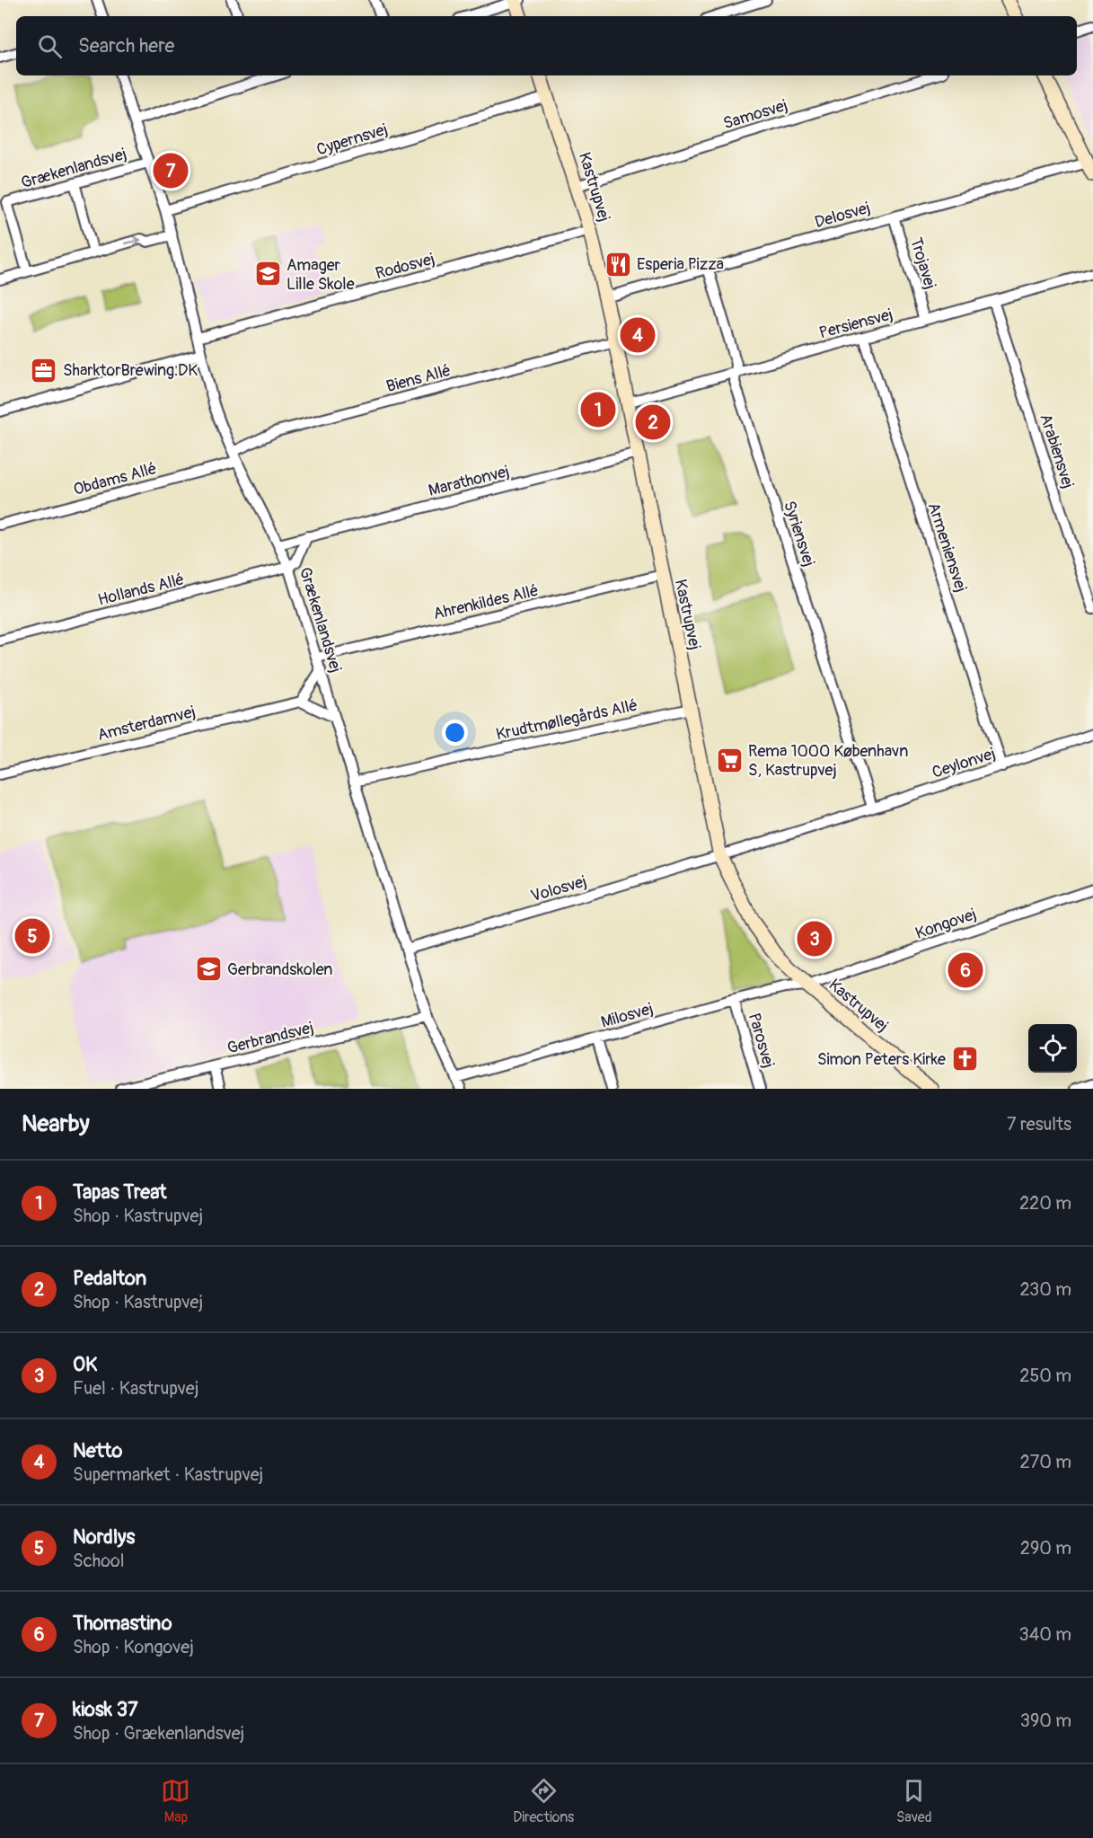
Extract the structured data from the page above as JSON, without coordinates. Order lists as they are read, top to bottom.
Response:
{
  "streets": {
    "street": [
      "Samosvej",
      "Cypernsvej",
      "Grækenlandsvej",
      "Kastrupvej",
      "Delosvej",
      "Trojavej",
      "Rodosvej",
      "Persiensvej",
      "Biens Allé",
      "Arabiensvej",
      "Obdams Allé",
      "Marathonvej",
      "Syriensvej",
      "Armeniensvej",
      "Hollands Allé",
      "Ahrenkildes Allé",
      "Krudtmøllegårds Allé",
      "Amsterdamvej",
      "Ceylonvej",
      "Volosvej",
      "Kongovej",
      "Milosvej",
      "Gerbrandsvej",
      "Parosvej"
    ]
  },
  "crossings": [
    ["Samosvej", "Kastrupvej"],
    ["Cypernsvej", "Grækenlandsvej"],
    ["Cypernsvej", "Kastrupvej"],
    ["Grækenlandsvej", "Rodosvej"],
    ["Grækenlandsvej", "Biens Allé"],
    ["Grækenlandsvej", "Obdams Allé"],
    ["Grækenlandsvej", "Marathonvej"],
    ["Grækenlandsvej", "Hollands Allé"],
    ["Grækenlandsvej", "Ahrenkildes Allé"],
    ["Grækenlandsvej", "Krudtmøllegårds Allé"],
    ["Grækenlandsvej", "Volosvej"],
    ["Grækenlandsvej", "Milosvej"],
    ["Grækenlandsvej", "Gerbrandsvej"],
    ["Kastrupvej", "Delosvej"],
    ["Kastrupvej", "Rodosvej"],
    ["Kastrupvej", "Persiensvej"],
    ["Kastrupvej", "Biens Allé"],
    ["Kastrupvej", "Marathonvej"],
    ["Kastrupvej", "Ahrenkildes Allé"],
    ["Kastrupvej", "Krudtmøllegårds Allé"],
    ["Kastrupvej", "Ceylonvej"],
    ["Kastrupvej", "Volosvej"],
    ["Kastrupvej", "Kongovej"],
    ["Kastrupvej", "Milosvej"],
    ["Delosvej", "Trojavej"],
    ["Delosvej", "Syriensvej"],
    ["Trojavej", "Persiensvej"],
    ["Persiensvej", "Arabiensvej"],
    ["Persiensvej", "Syriensvej"],
    ["Persiensvej", "Armeniensvej"],
    ["Syriensvej", "Ceylonvej"],
    ["Armeniensvej", "Ceylonvej"],
    ["Ceylonvej", "Volosvej"],
    ["Kongovej", "Milosvej"],
    ["Milosvej", "Parosvej"]
  ],
  "places": {
    "restaurant": ["Esperia Pizza"],
    "school or university": ["Amager Lille Skole", "Gerbrandskolen"],
    "office": ["SharktorBrewing.DK"],
    "supermarket": ["Rema 1000 København S, Kastrupvej"],
    "church": ["Simon Peters Kirke"]
  },
  "page": {
    "search": "Search here",
    "pins": [
      "7",
      "4",
      "1",
      "2",
      "5",
      "3",
      "6"
    ],
    "heading": ["Nearby", "7 results"],
    "list": [
      {
        "mark": "1",
        "name": "Tapas Treat",
        "note": "Shop · Kastrupvej",
        "value": "220 m"
      },
      {
        "mark": "2",
        "name": "Pedalton",
        "note": "Shop · Kastrupvej",
        "value": "230 m"
      },
      {
        "mark": "3",
        "name": "OK",
        "note": "Fuel · Kastrupvej",
        "value": "250 m"
      },
      {
        "mark": "4",
        "name": "Netto",
        "note": "Supermarket · Kastrupvej",
        "value": "270 m"
      },
      {
        "mark": "5",
        "name": "Nordlys",
        "note": "School",
        "value": "290 m"
      },
      {
        "mark": "6",
        "name": "Thomastino",
        "note": "Shop · Kongovej",
        "value": "340 m"
      },
      {
        "mark": "7",
        "name": "kiosk 37",
        "note": "Shop · Grækenlandsvej",
        "value": "390 m"
      }
    ],
    "nav": ["Map", "Directions", "Saved"]
  }
}
